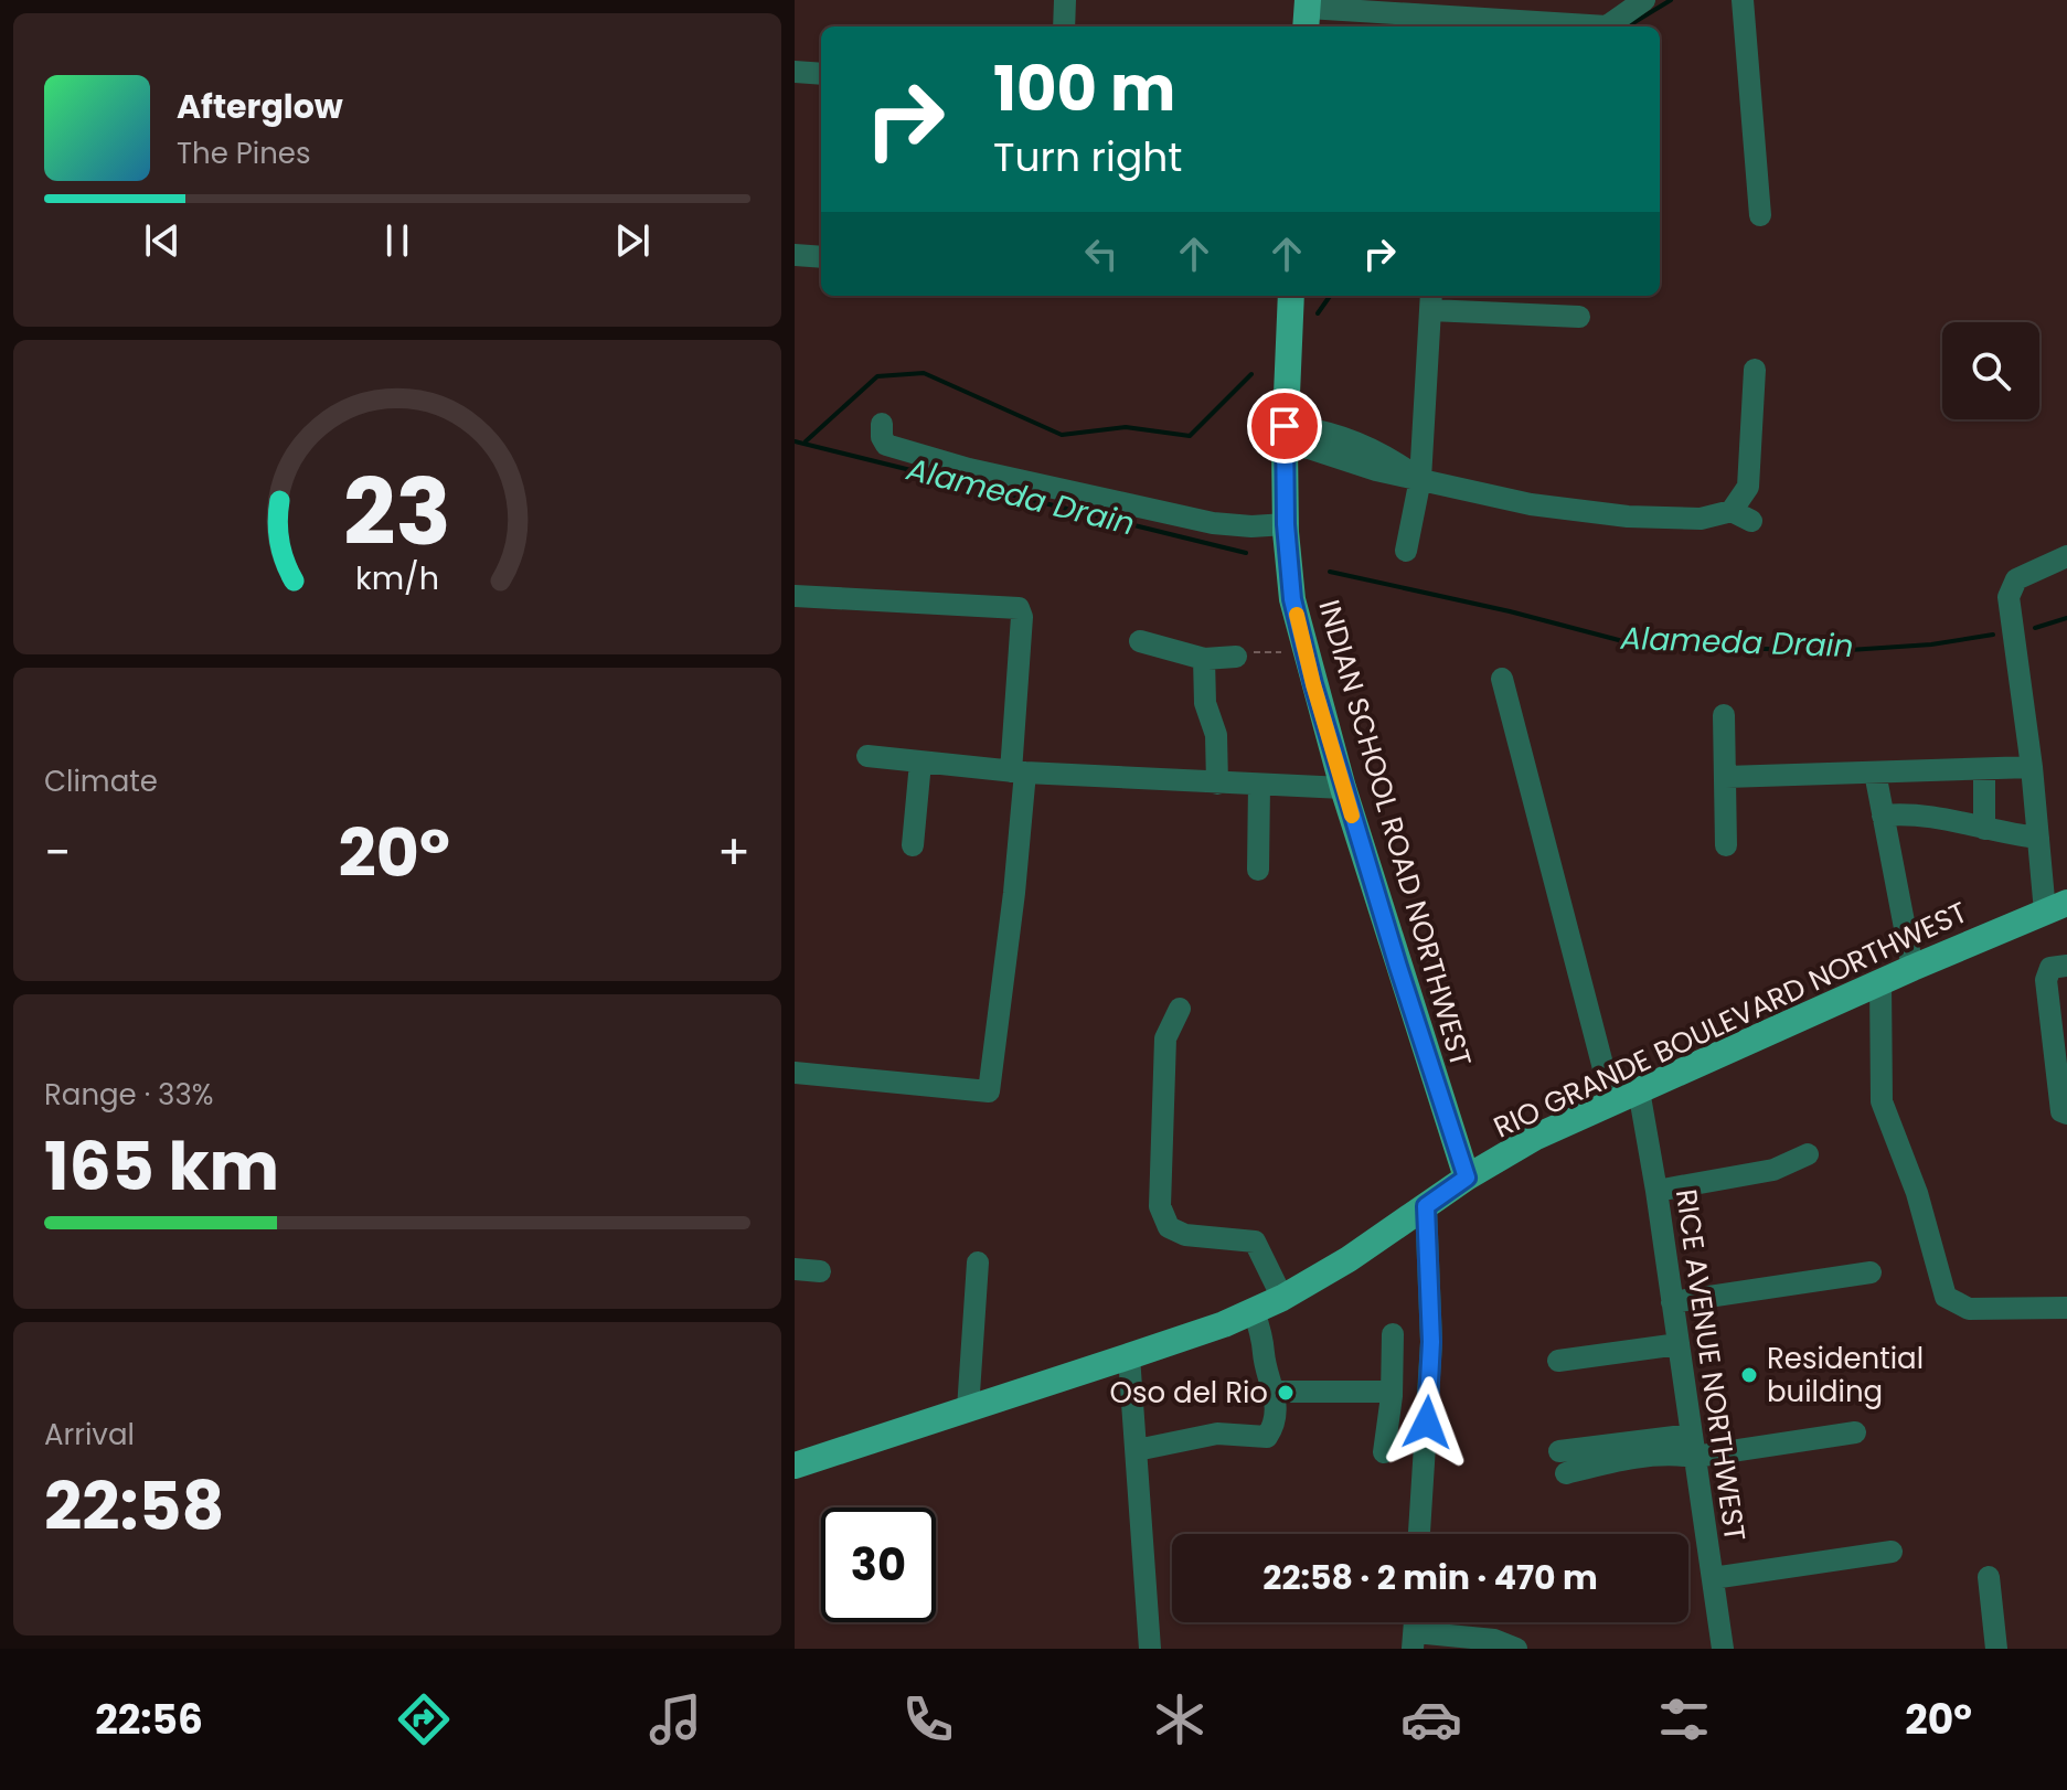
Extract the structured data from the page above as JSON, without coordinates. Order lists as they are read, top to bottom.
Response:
{
  "streets": {
    "main road": ["INDIAN SCHOOL ROAD NORTHWEST", "RIO GRANDE BOULEVARD NORTHWEST"],
    "street": ["RICE AVENUE NORTHWEST"]
  },
  "crossings": [
    ["INDIAN SCHOOL ROAD NORTHWEST", "RIO GRANDE BOULEVARD NORTHWEST"],
    ["RIO GRANDE BOULEVARD NORTHWEST", "RICE AVENUE NORTHWEST"]
  ],
  "water": ["Alameda Drain"],
  "places": ["Residential building", "Oso del Rio"],
  "page": {
    "turn": ["100 m", "Turn right"],
    "song": ["Afterglow", "The Pines"],
    "tile": [
      "Climate",
      ["Range · 33%", "165 km"],
      ["Arrival", "22:58"]
    ],
    "heat": ["−", "20°", "+"],
    "limit": "30",
    "trip": "22:58 · 2 min · 470 m",
    "tabs": ["22:56", "20°"],
    "gauge": ["23", "km/h"]
  }
}
